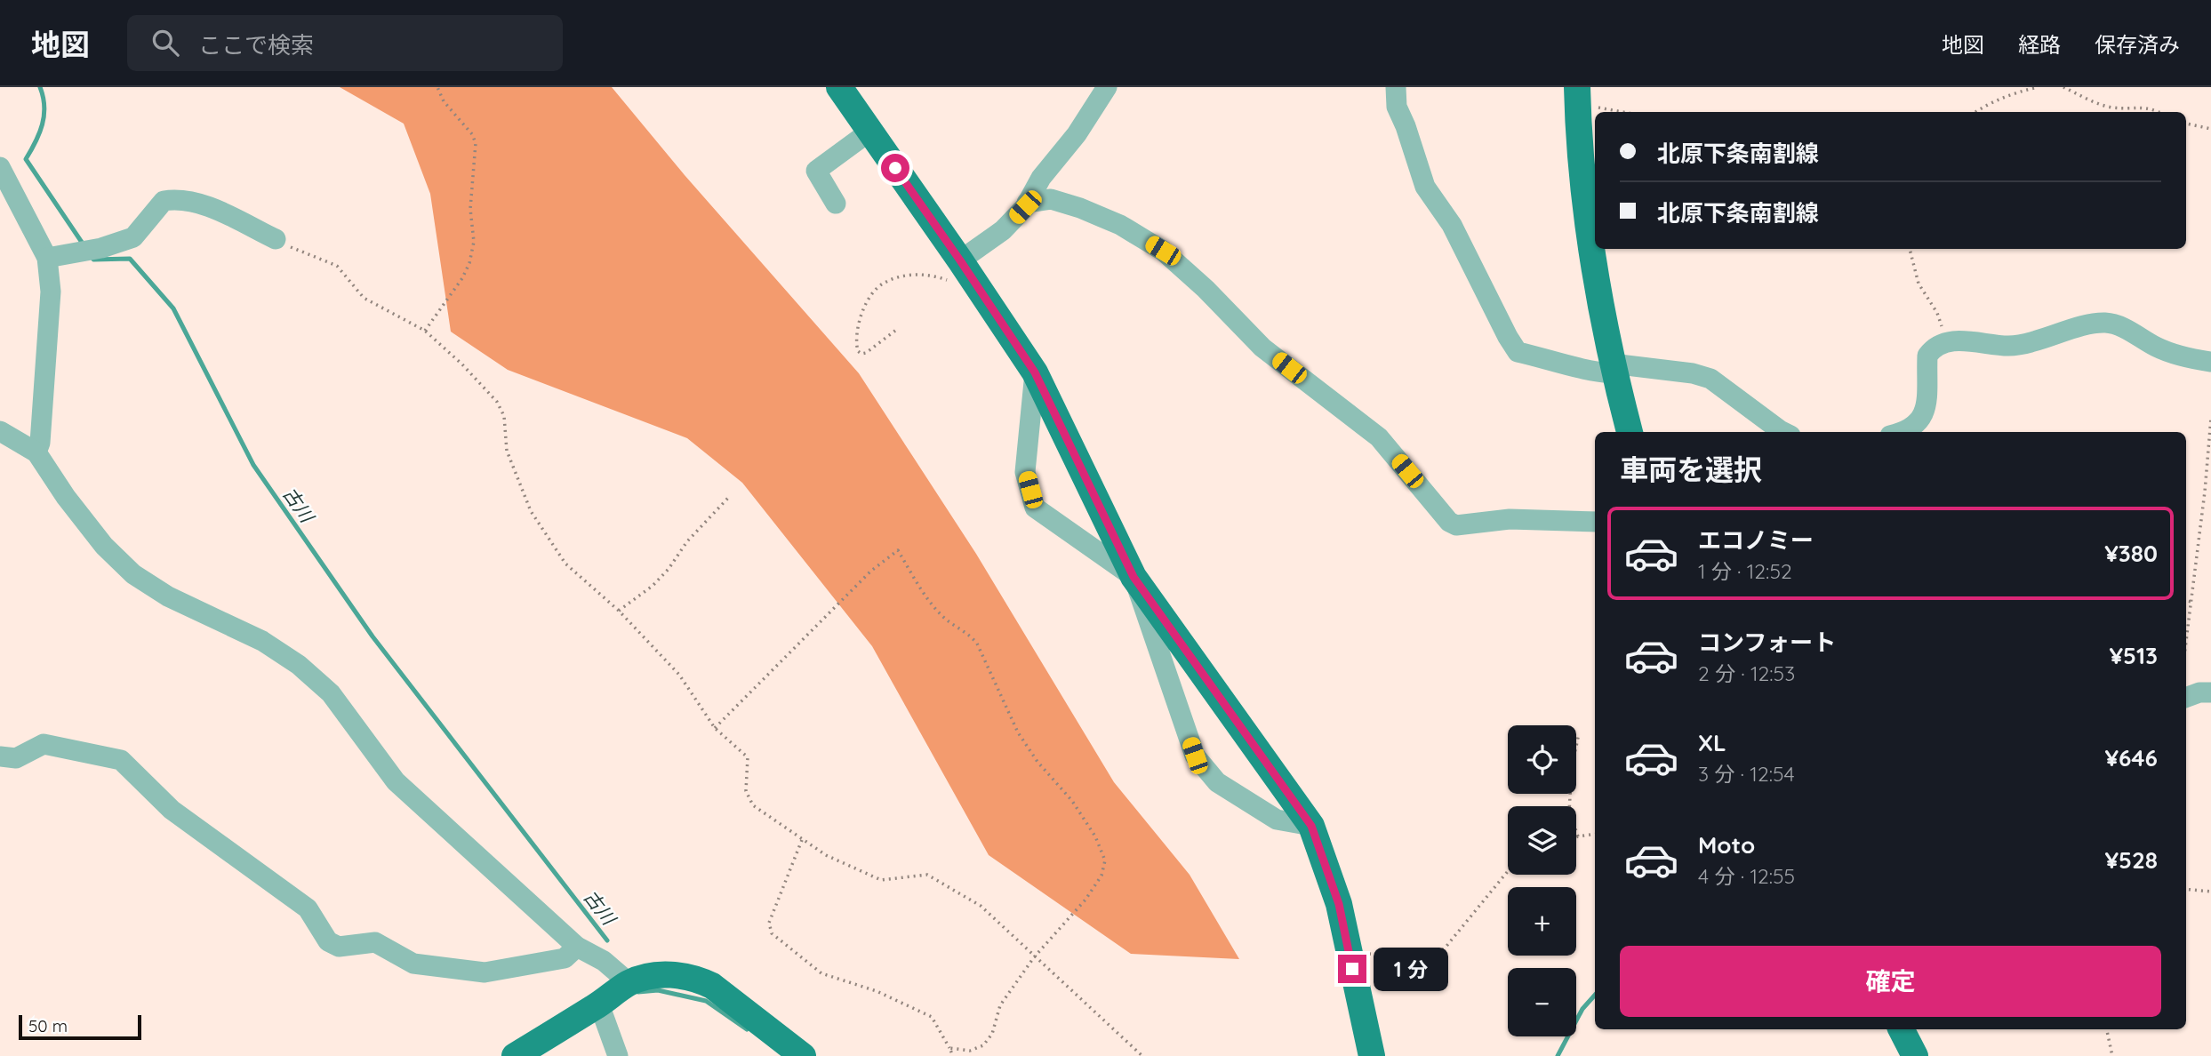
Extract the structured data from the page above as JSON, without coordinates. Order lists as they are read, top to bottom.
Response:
{
  "water": ["古川"],
  "scale_bar": "50 m",
  "page": {
    "header": "地図",
    "search": "ここで検索",
    "nav": ["地図", "経路", "保存済み"],
    "banner": ["北原下条南割線", "北原下条南割線"],
    "heading": "車両を選択",
    "list": [
      {
        "name": "エコノミー",
        "note": "1 分 · 12:52",
        "value": "¥380"
      },
      {
        "name": "コンフォート",
        "note": "2 分 · 12:53",
        "value": "¥513"
      },
      {
        "name": "XL",
        "note": "3 分 · 12:54",
        "value": "¥646"
      },
      {
        "name": "Moto",
        "note": "4 分 · 12:55",
        "value": "¥528"
      }
    ],
    "map_buttons": ["+", "−"],
    "buttons": "確定",
    "bubble": "1 分",
    "scale": "50 m"
  }
}
